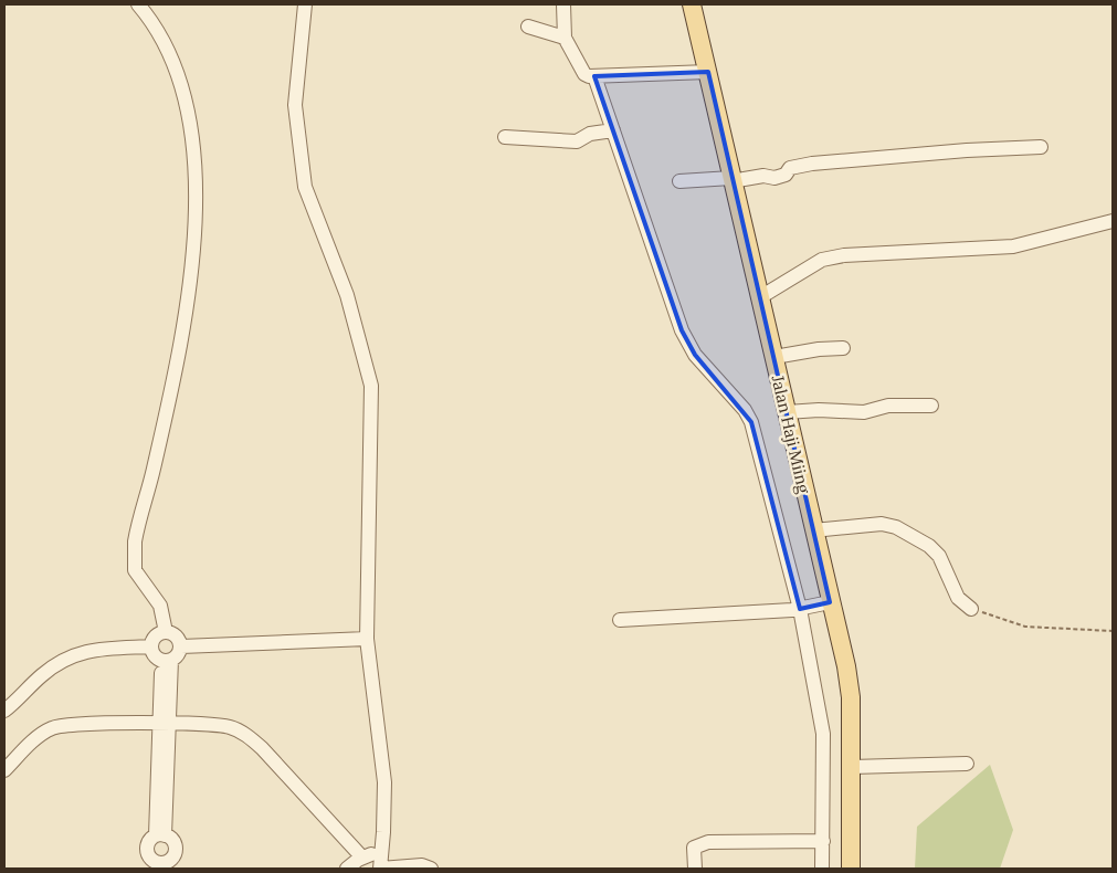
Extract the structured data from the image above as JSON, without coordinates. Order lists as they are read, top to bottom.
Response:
{
  "streets": {
    "main road": ["Jalan Haji Miing"]
  }
}
